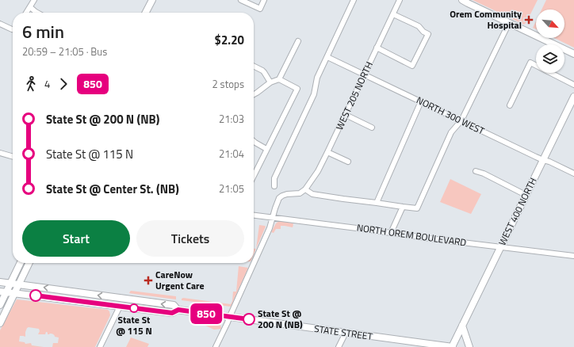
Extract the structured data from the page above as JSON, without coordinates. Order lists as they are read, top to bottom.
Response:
{
  "streets": {
    "main road": ["WEST 400 NORTH", "STATE STREET"],
    "street": ["WEST 205 NORTH", "NORTH 300 WEST", "NORTH OREM BOULEVARD"]
  },
  "crossings": [
    ["WEST 205 NORTH", "NORTH 300 WEST"],
    ["NORTH 300 WEST", "WEST 400 NORTH"],
    ["WEST 400 NORTH", "NORTH OREM BOULEVARD"],
    ["WEST 400 NORTH", "STATE STREET"]
  ],
  "places": {
    "health": ["Orem Community Hospital", "CareNow Urgent Care"],
    "other": ["State St @ 115 N", "State St @ 200 N (NB)"]
  },
  "lines": ["bus line 850"],
  "north": "bottom right",
  "page": {
    "on_map": "850",
    "heading": ["6 min", "20:59 – 21:05 · Bus", "$2.20"],
    "legs": ["4", "850", "2 stops"],
    "list": [
      {
        "name": "State St @ 200 N (NB)",
        "value": "21:03"
      },
      {
        "name": "State St @ 115 N",
        "value": "21:04"
      },
      {
        "name": "State St @ Center St. (NB)",
        "value": "21:05"
      }
    ],
    "buttons": ["Start", "Tickets"]
  }
}
